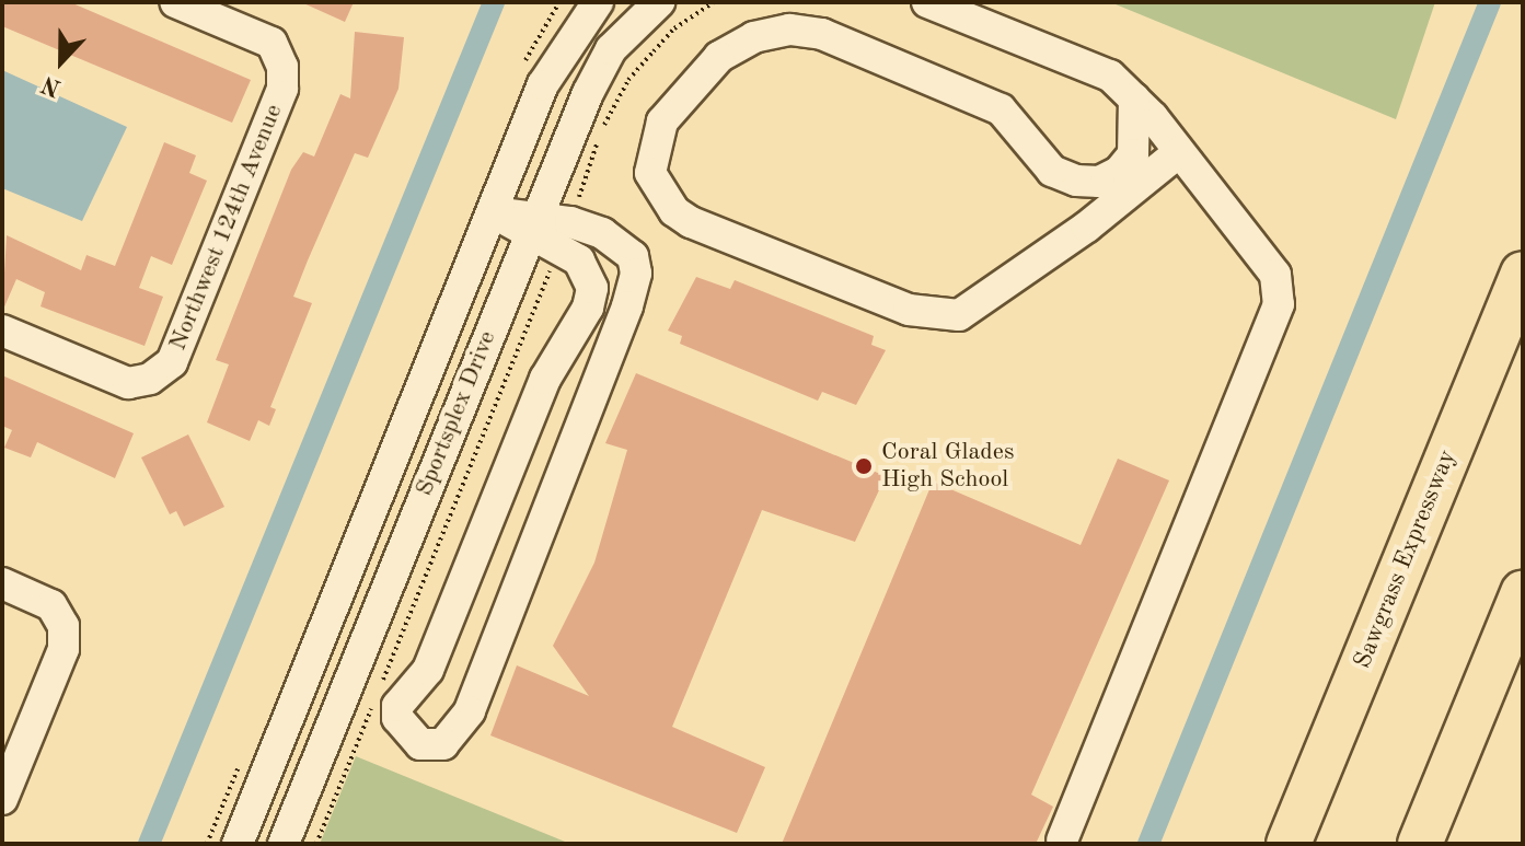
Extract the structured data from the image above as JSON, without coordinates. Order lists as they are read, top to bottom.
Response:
{
  "streets": {
    "highway": ["Sawgrass Expressway"],
    "street": ["Northwest 124th Avenue", "Sportsplex Drive"]
  },
  "places": ["Coral Glades High School"],
  "north": "bottom"
}
